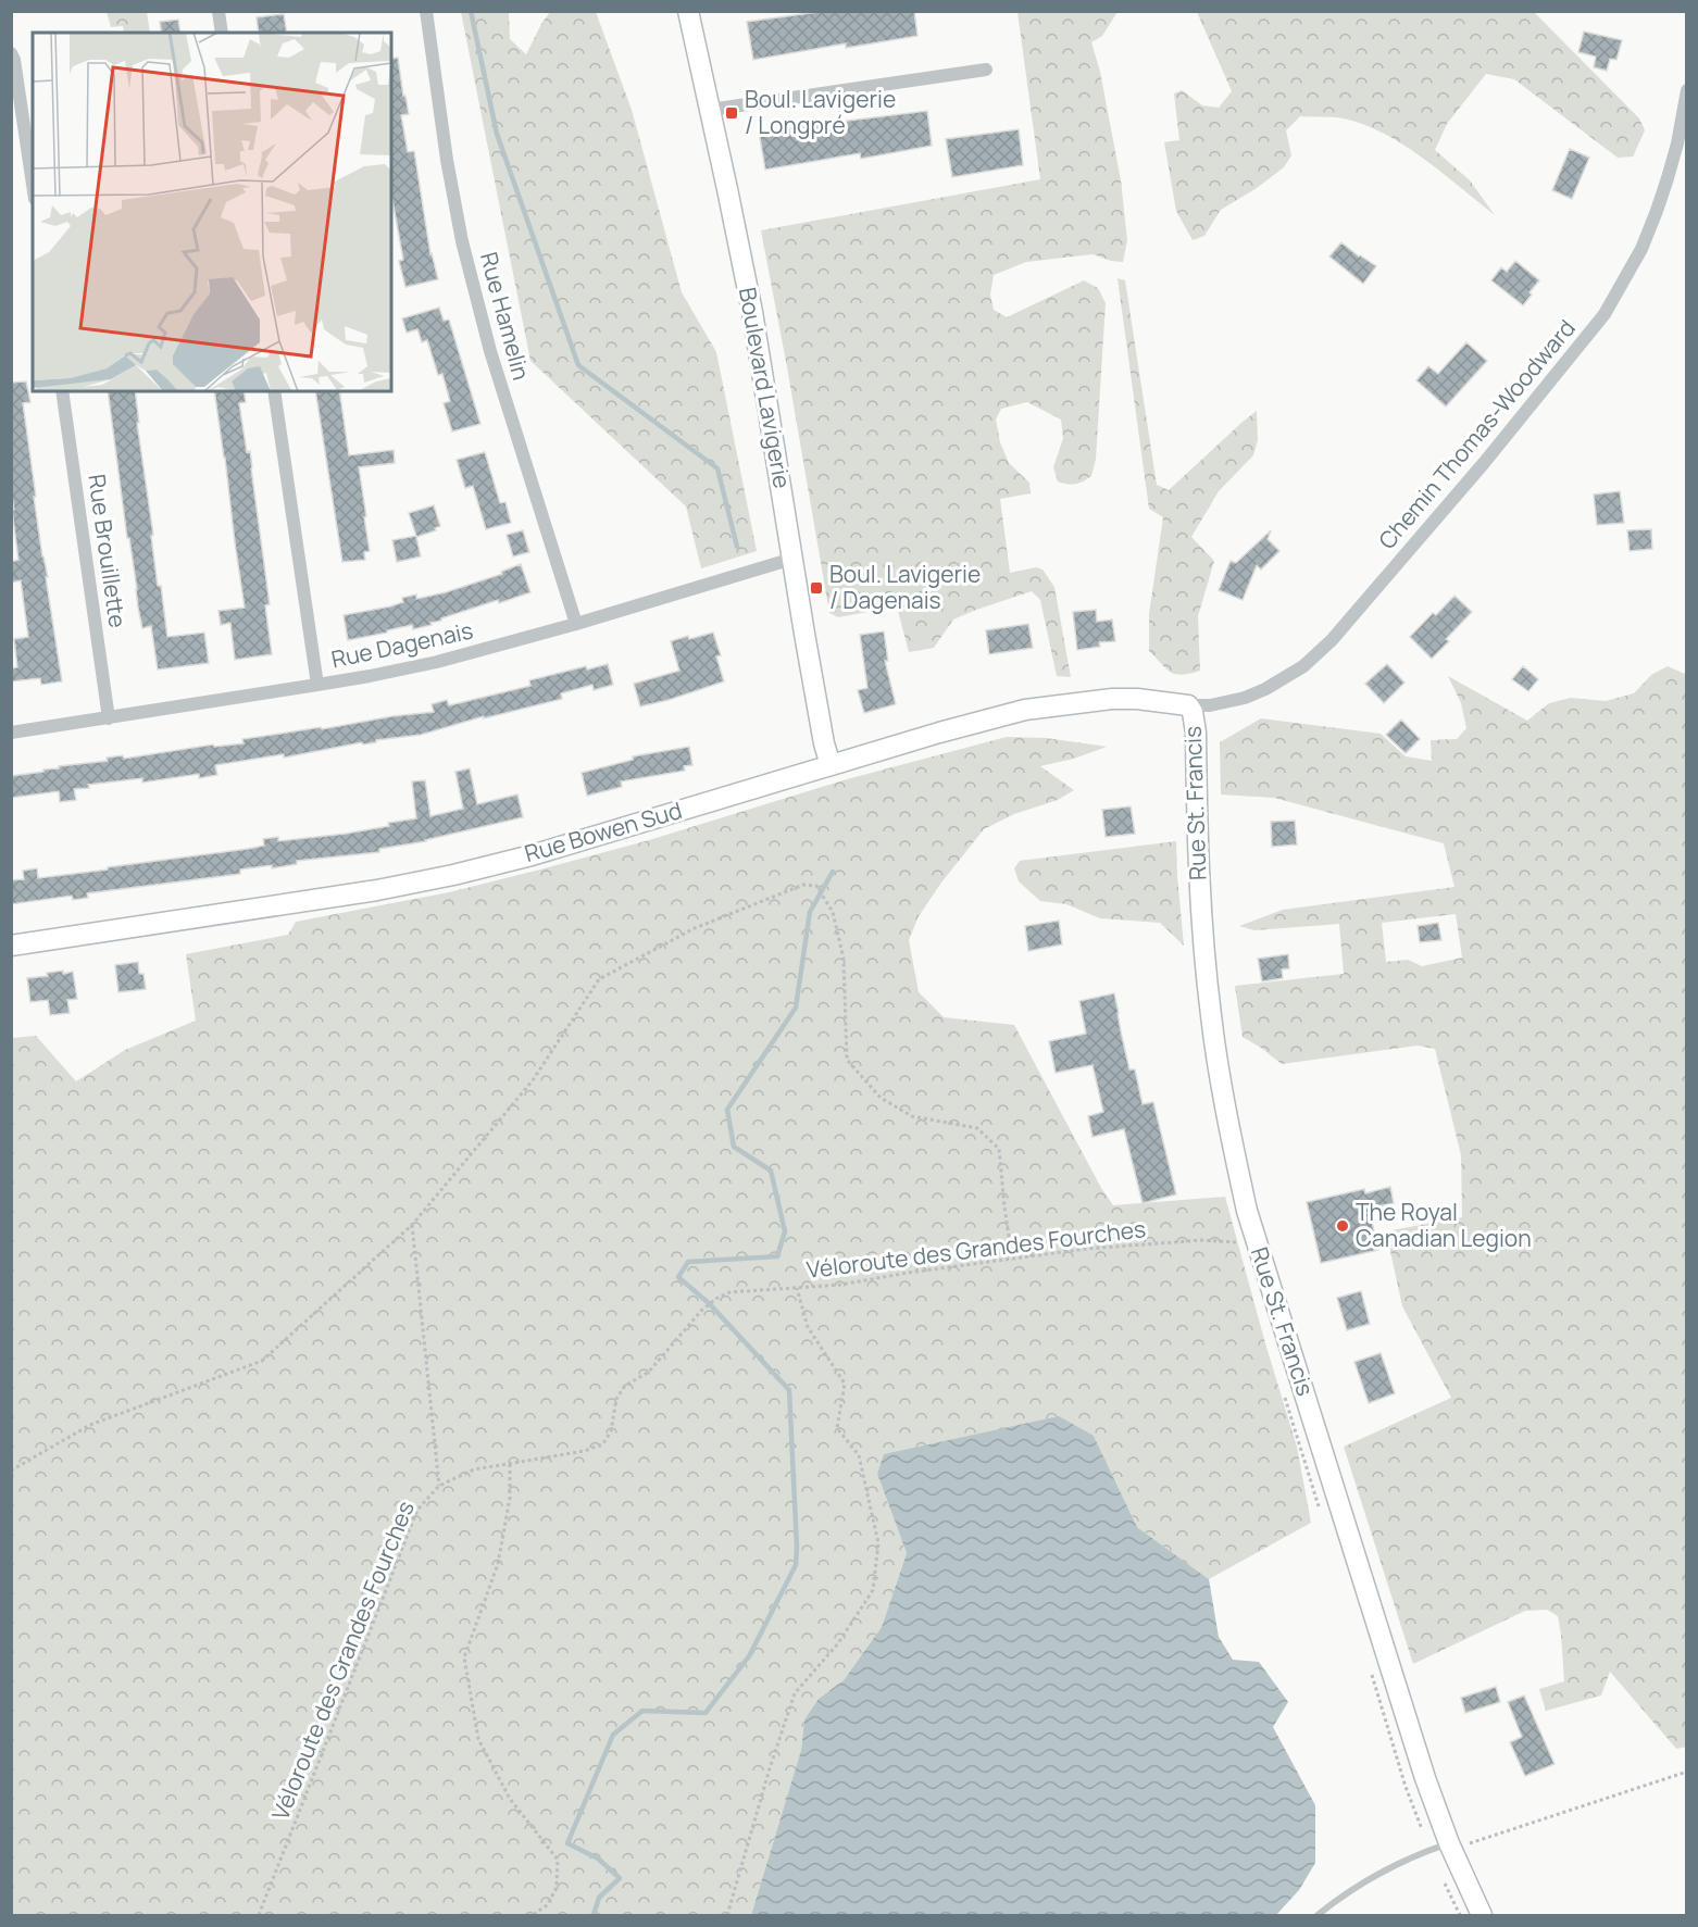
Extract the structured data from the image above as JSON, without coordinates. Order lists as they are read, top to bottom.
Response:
{
  "streets": {
    "street": [
      "Rue Hamelin",
      "Boulevard Lavigerie",
      "Chemin Thomas-Woodward",
      "Rue Brouillette",
      "Rue Dagenais",
      "Rue St. Francis",
      "Rue Bowen Sud"
    ],
    "path": ["Véloroute des Grandes Fourches"]
  },
  "crossings": [
    ["Rue Hamelin", "Rue Dagenais"],
    ["Boulevard Lavigerie", "Rue Dagenais"],
    ["Boulevard Lavigerie", "Rue Bowen Sud"],
    ["Chemin Thomas-Woodward", "Rue St. Francis"],
    ["Chemin Thomas-Woodward", "Rue Bowen Sud"],
    ["Rue Brouillette", "Rue Dagenais"],
    ["Rue St. Francis", "Rue Bowen Sud"]
  ],
  "places": {
    "transit": ["Boul. Lavigerie / Longpré", "Boul. Lavigerie / Dagenais"],
    "other": ["The Royal Canadian Legion"]
  }
}
